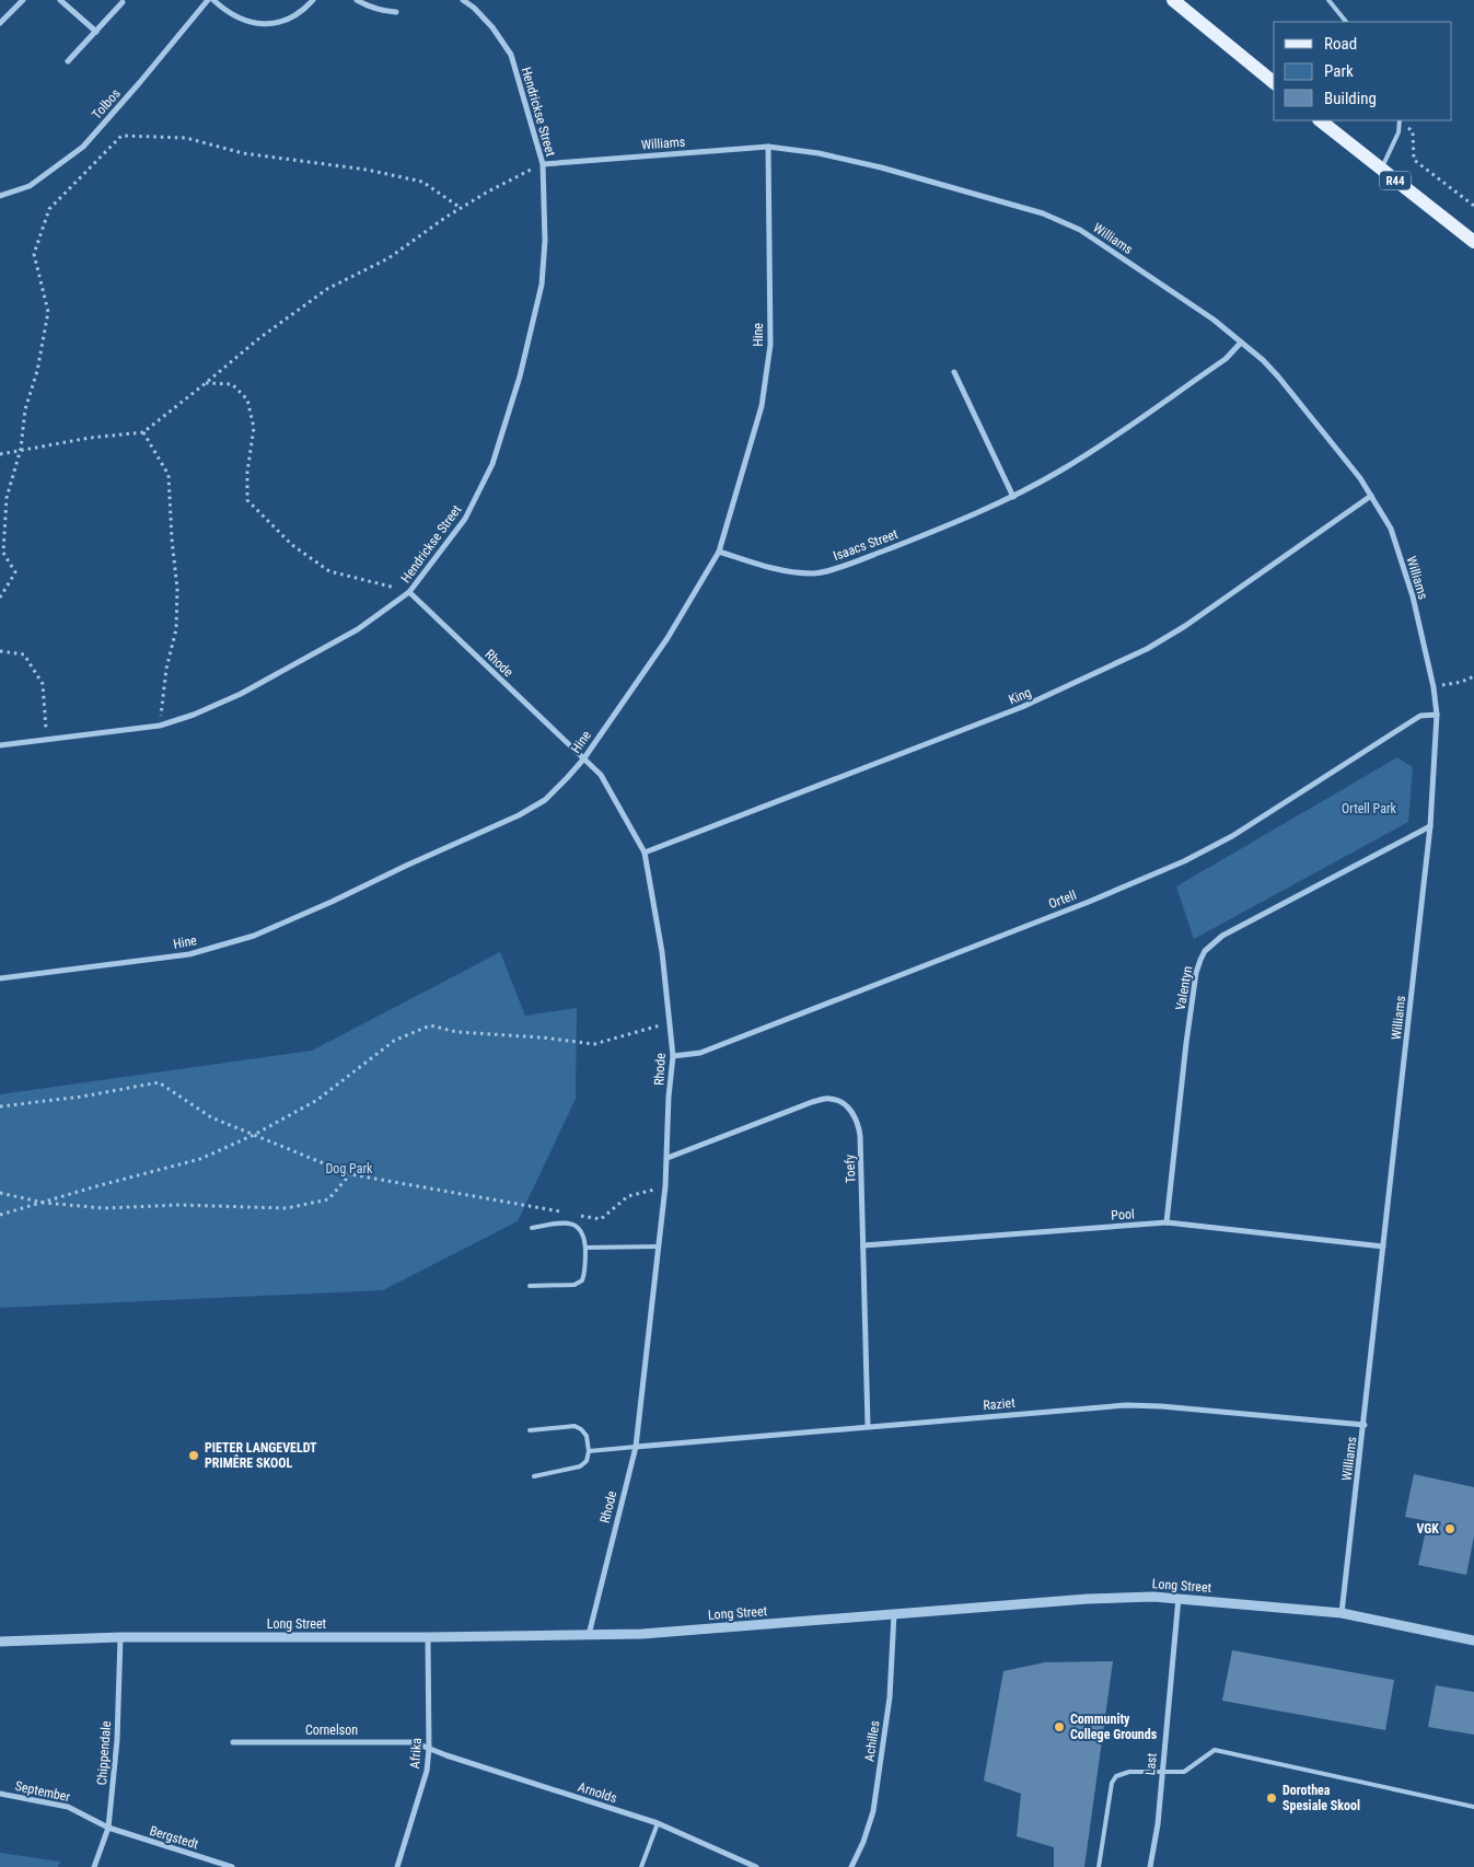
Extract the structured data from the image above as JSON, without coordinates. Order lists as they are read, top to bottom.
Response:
{
  "streets": {
    "main road": ["R44"],
    "street": [
      "Tolbos",
      "Hendrickse Street",
      "Williams",
      "Hine",
      "Isaacs Street",
      "Rhode",
      "King",
      "Ortell",
      "Valentyn",
      "Toefy",
      "Pool",
      "Raziet",
      "Long Street",
      "Cornelson",
      "Achilles",
      "Chippendale",
      "Afrika",
      "Last",
      "September",
      "Arnolds",
      "Bergstedt"
    ]
  },
  "crossings": [
    ["Hendrickse Street", "Williams"],
    ["Hendrickse Street", "Rhode"],
    ["Williams", "Hine"],
    ["Williams", "Isaacs Street"],
    ["Williams", "King"],
    ["Williams", "Ortell"],
    ["Williams", "Valentyn"],
    ["Williams", "Pool"],
    ["Williams", "Raziet"],
    ["Williams", "Long Street"],
    ["Hine", "Isaacs Street"],
    ["Hine", "Rhode"],
    ["Rhode", "King"],
    ["Rhode", "Ortell"],
    ["Rhode", "Toefy"],
    ["Rhode", "Raziet"],
    ["Rhode", "Long Street"],
    ["Valentyn", "Pool"],
    ["Toefy", "Pool"],
    ["Toefy", "Raziet"],
    ["Long Street", "Achilles"],
    ["Long Street", "Chippendale"],
    ["Long Street", "Afrika"],
    ["Long Street", "Last"],
    ["Cornelson", "Afrika"],
    ["Cornelson", "Arnolds"],
    ["Chippendale", "September"],
    ["Chippendale", "Bergstedt"],
    ["Afrika", "Arnolds"],
    ["September", "Bergstedt"]
  ],
  "parks": ["Ortell Park", "Dog Park"],
  "places": [
    "PIETER LANGEVELDT PRIMÊRE SKOOL",
    "VGK",
    "Community College Grounds",
    "Dorothea Spesiale Skool"
  ],
  "legend": ["Road", "Park", "Building"]
}
